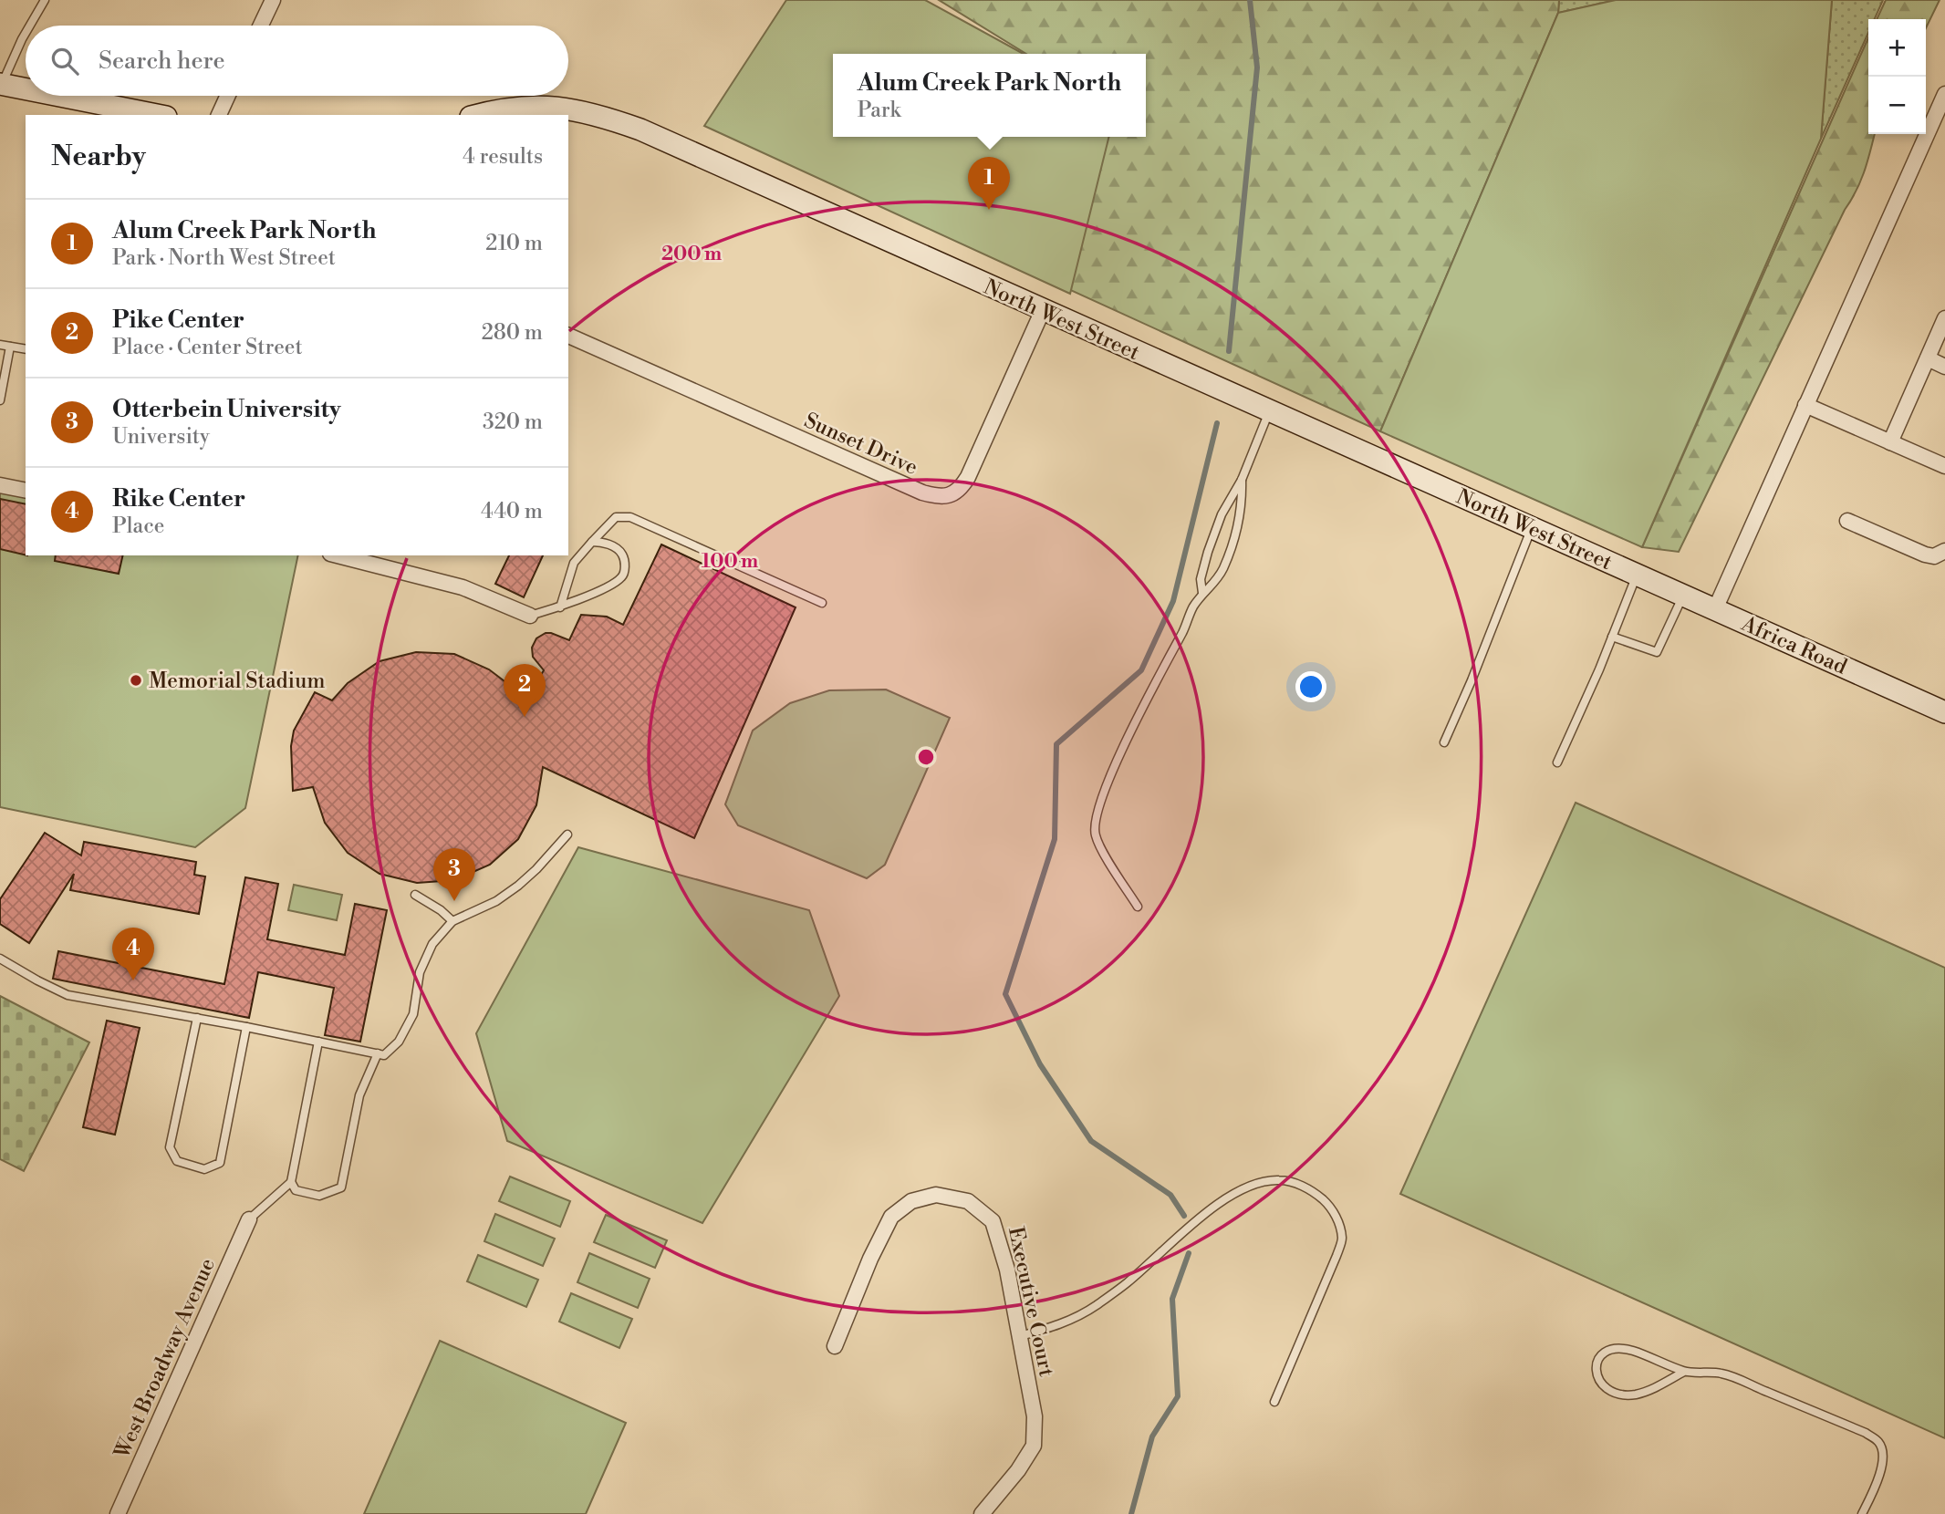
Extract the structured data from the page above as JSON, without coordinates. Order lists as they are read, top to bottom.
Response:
{
  "streets": {
    "street": [
      "North West Street",
      "Sunset Drive",
      "Africa Road",
      "Executive Court",
      "West Broadway Avenue"
    ]
  },
  "crossings": [
    ["North West Street", "Sunset Drive"],
    ["North West Street", "Africa Road"]
  ],
  "places": ["Memorial Stadium"],
  "page": {
    "map_buttons": ["+", "−"],
    "search": "Search here",
    "popup": ["Alum Creek Park North", "Park"],
    "heading": ["Nearby", "4 results"],
    "pins": [
      "1",
      "2",
      "3",
      "4"
    ],
    "list": [
      {
        "mark": "1",
        "name": "Alum Creek Park North",
        "note": "Park · North West Street",
        "value": "210 m"
      },
      {
        "mark": "2",
        "name": "Pike Center",
        "note": "Place · Center Street",
        "value": "280 m"
      },
      {
        "mark": "3",
        "name": "Otterbein University",
        "note": "University",
        "value": "320 m"
      },
      {
        "mark": "4",
        "name": "Rike Center",
        "note": "Place",
        "value": "440 m"
      }
    ]
  },
  "rings": ["200 m", "100 m"]
}
